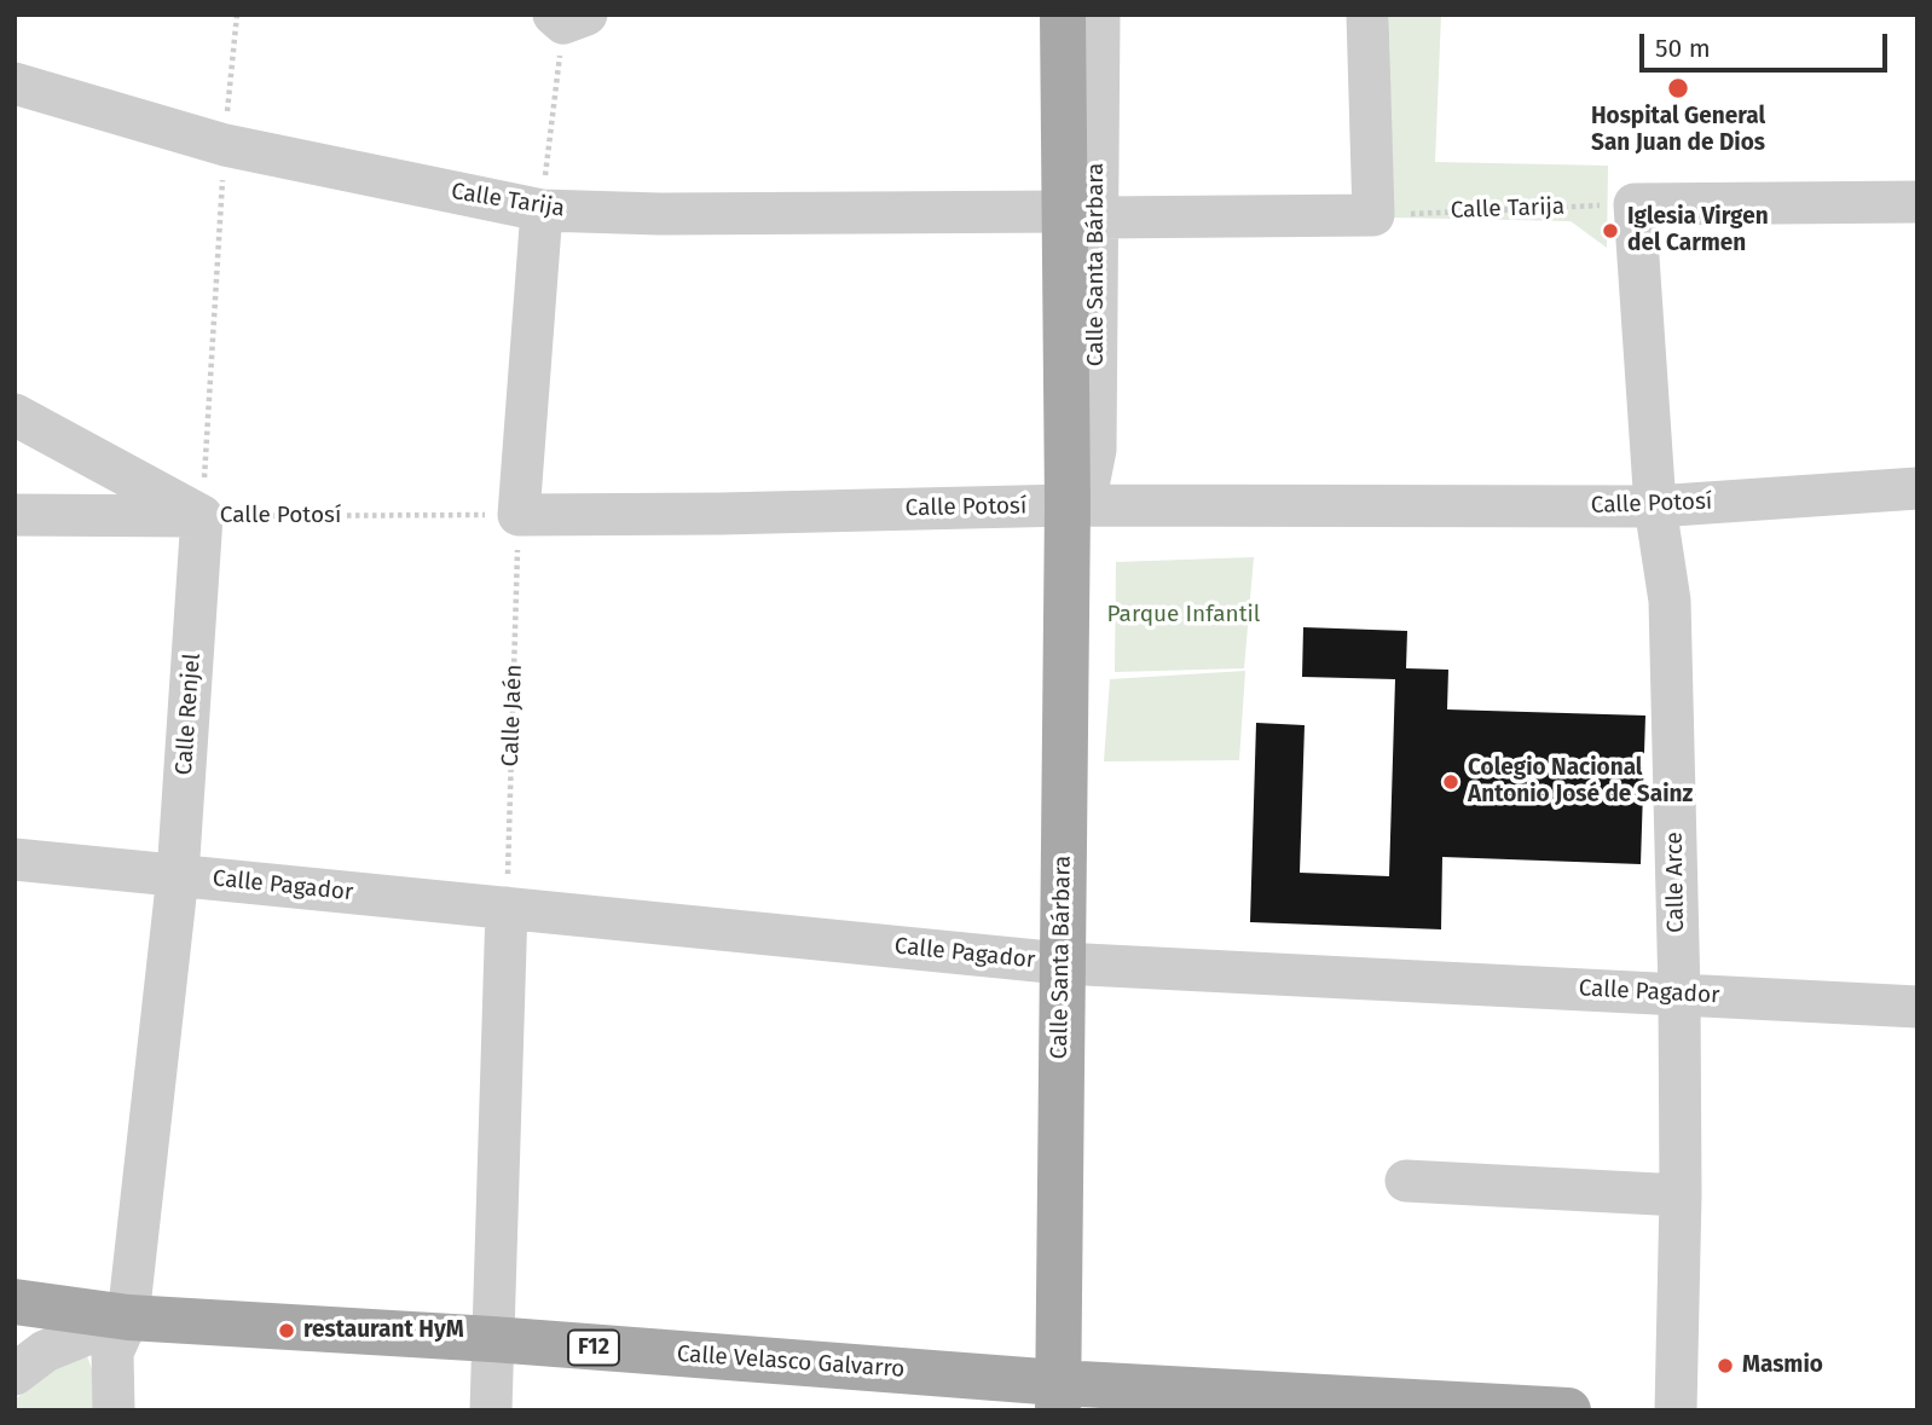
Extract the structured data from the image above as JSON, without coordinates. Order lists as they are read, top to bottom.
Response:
{
  "streets": {
    "main road": ["Calle Santa Bárbara", "F12", "Calle Velasco Galvarro"],
    "street": [
      "Calle Tarija",
      "Calle Potosí",
      "Calle Renjel",
      "Calle Arce",
      "Calle Pagador"
    ],
    "path": ["Calle Jaén"]
  },
  "crossings": [
    ["Calle Tarija", "Calle Santa Bárbara"],
    ["Calle Tarija", "Calle Arce"],
    ["Calle Santa Bárbara", "Calle Potosí"],
    ["Calle Santa Bárbara", "Calle Pagador"],
    ["Calle Santa Bárbara", "Calle Velasco Galvarro"],
    ["Calle Potosí", "Calle Renjel"],
    ["Calle Potosí", "Calle Jaén"],
    ["Calle Potosí", "Calle Arce"],
    ["Calle Renjel", "Calle Pagador"],
    ["Calle Renjel", "Calle Velasco Galvarro"],
    ["Calle Jaén", "Calle Pagador"],
    ["Calle Arce", "Calle Pagador"]
  ],
  "parks": ["Parque Infantil"],
  "places": [
    "Hospital General San Juan de Dios",
    "Iglesia Virgen del Carmen",
    "Colegio Nacional Antonio José de Sainz",
    "restaurant HyM",
    "Masmio"
  ],
  "scale_bar": "50 m"
}
